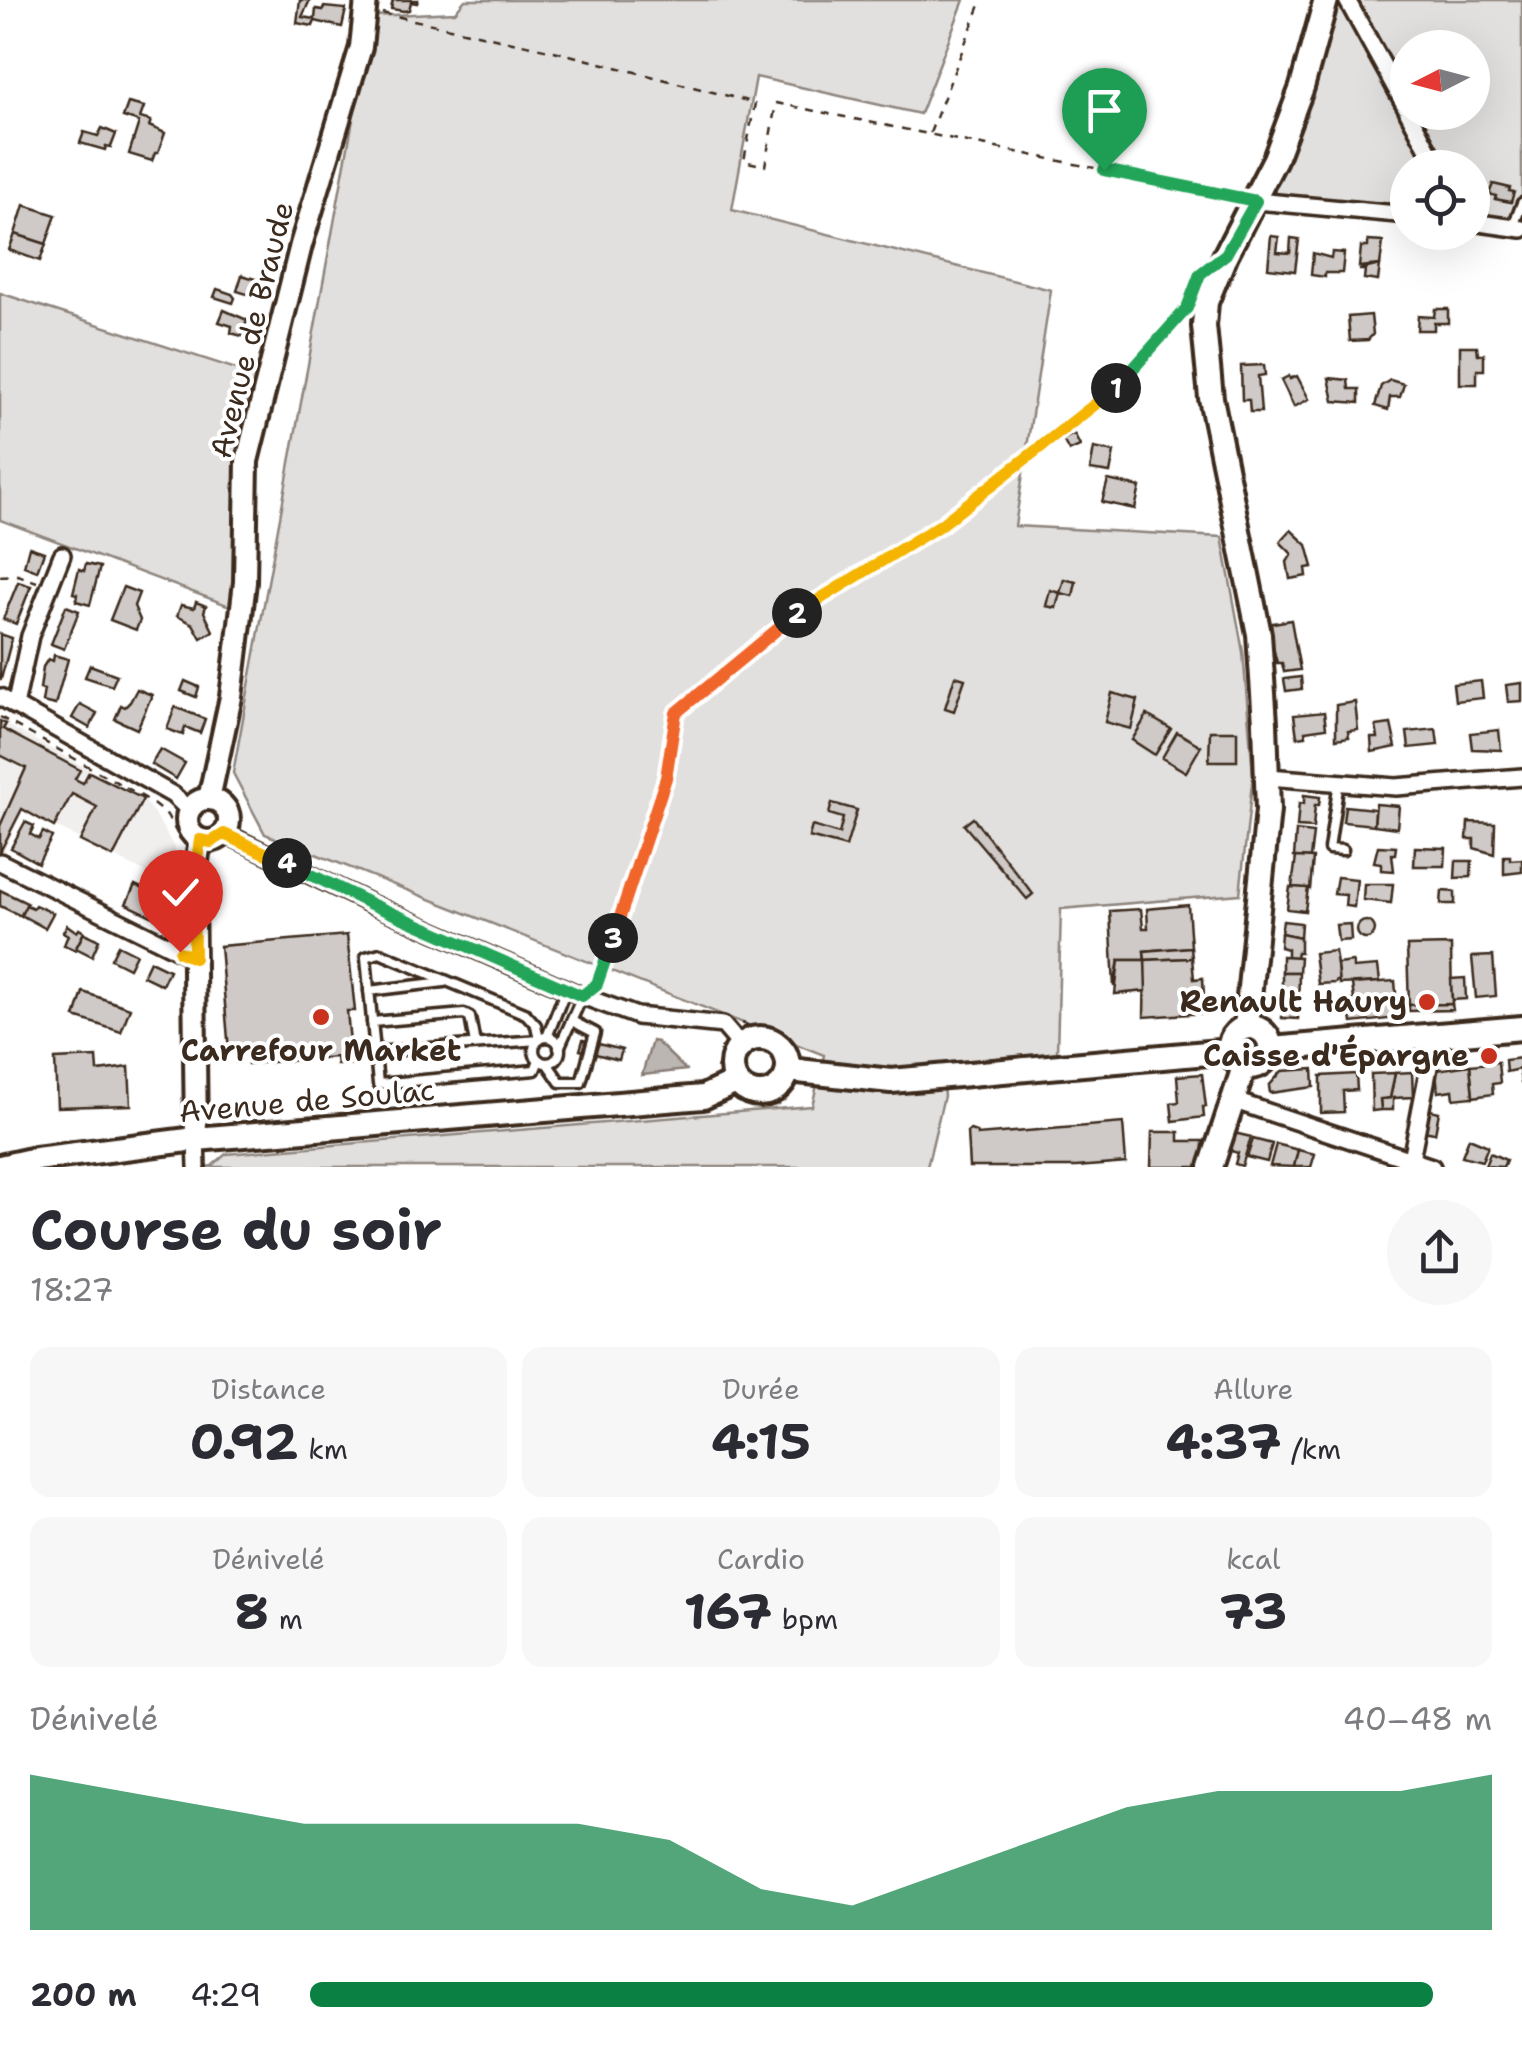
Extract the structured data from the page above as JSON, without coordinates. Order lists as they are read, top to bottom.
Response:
{
  "streets": {
    "main road": ["Avenue de Soulac"],
    "street": ["Avenue de Braude"]
  },
  "places": ["Renault Haury", "Carrefour Market", "Caisse d'Épargne"],
  "north": "left",
  "page": {
    "pins": [
      "1",
      "2",
      "4",
      "3"
    ],
    "heading": ["Course du soir", "18:27"],
    "stats": [
      ["Distance", "0.92 km"],
      ["Durée", "4:15"],
      ["Allure", "4:37 /km"],
      ["Dénivelé", "8 m"],
      ["Cardio", "167 bpm"],
      ["kcal", "73"]
    ],
    "chart": ["Dénivelé", "40–48 m"],
    "list": [
      {
        "name": "200 m",
        "note": "4:29"
      }
    ]
  }
}
